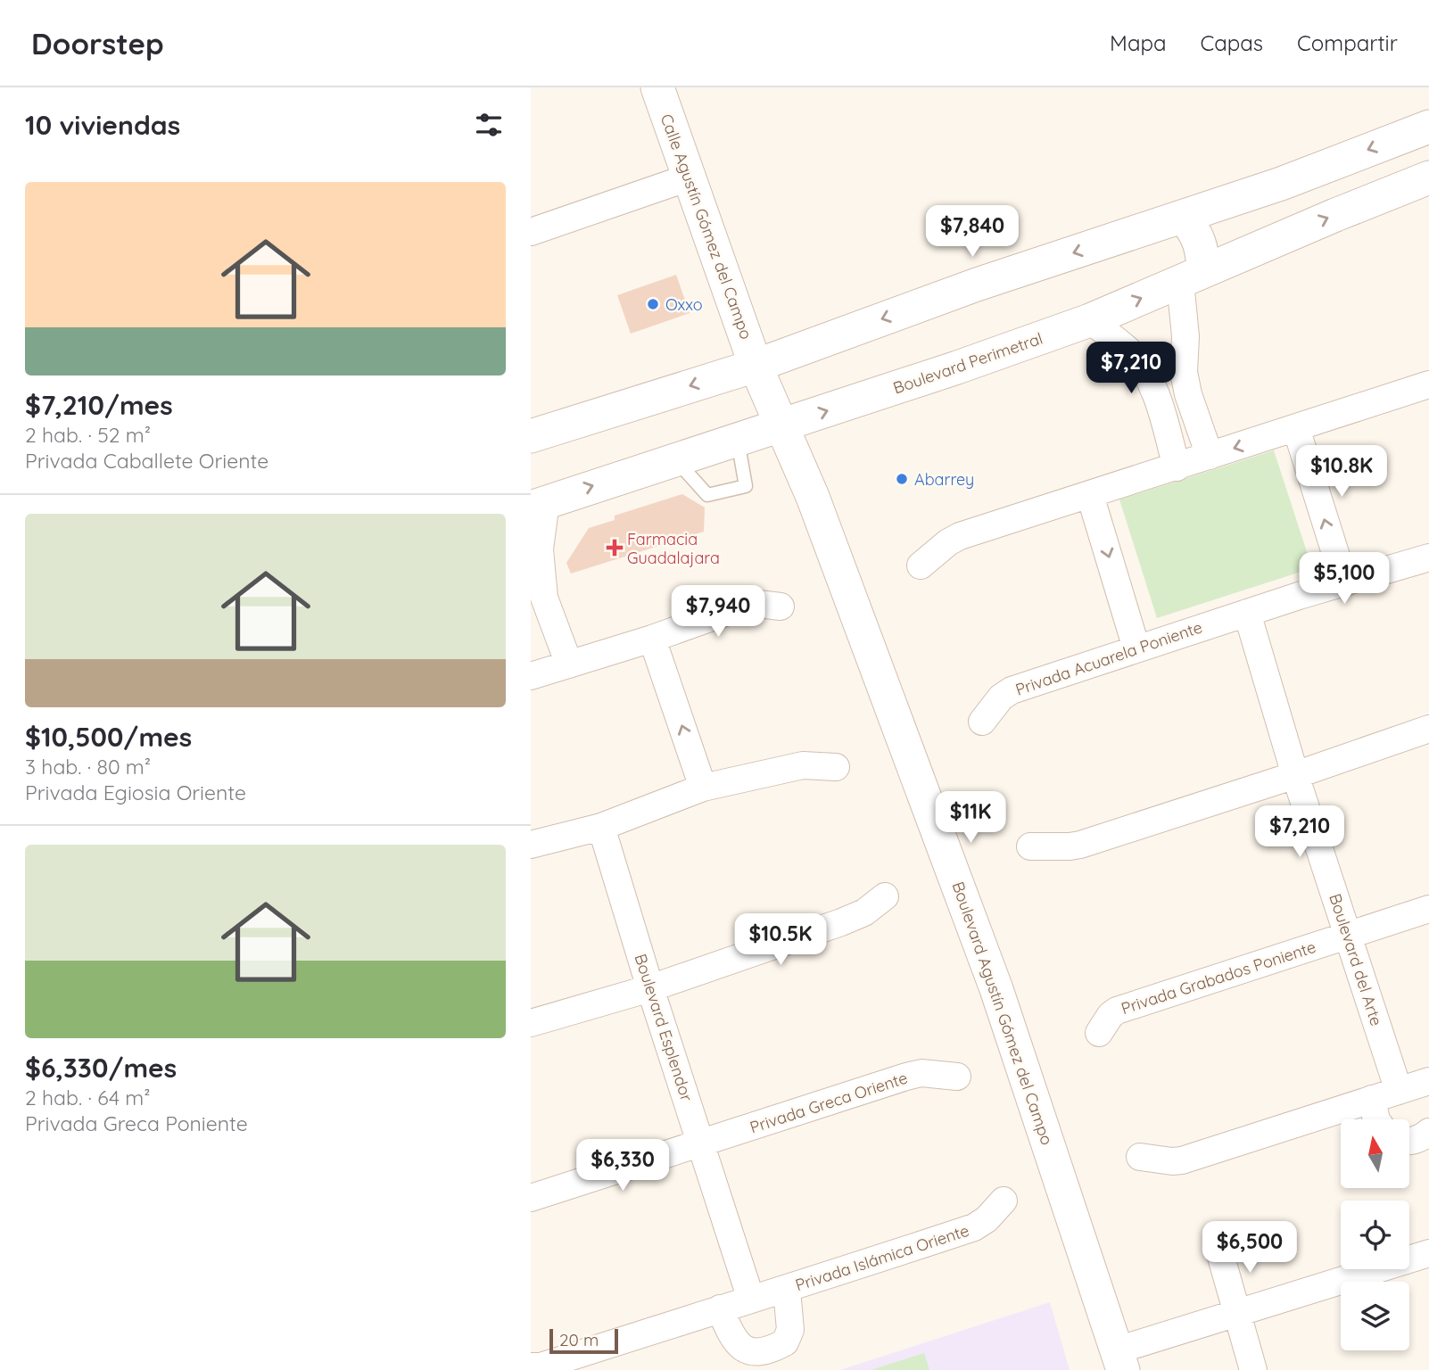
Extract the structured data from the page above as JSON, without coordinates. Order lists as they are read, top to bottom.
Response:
{
  "streets": {
    "street": [
      "Calle Agustín Gómez del Campo",
      "Boulevard Perimetral",
      "Privada Acuarela Poniente",
      "Boulevard del Arte",
      "Privada Grabados Poniente",
      "Boulevard Agustín Gómez del Campo",
      "Boulevard Esplendor",
      "Privada Greca Oriente",
      "Privada Islámica Oriente"
    ]
  },
  "crossings": [
    ["Calle Agustín Gómez del Campo", "Boulevard Agustín Gómez del Campo"],
    ["Boulevard Perimetral", "Boulevard Agustín Gómez del Campo"],
    ["Privada Acuarela Poniente", "Boulevard del Arte"],
    ["Boulevard del Arte", "Privada Grabados Poniente"],
    ["Boulevard Esplendor", "Privada Greca Oriente"],
    ["Boulevard Esplendor", "Privada Islámica Oriente"]
  ],
  "places": {
    "other": ["Oxxo", "Abarrey"],
    "health": ["Farmacia Guadalajara"]
  },
  "scale_bar": "20 m",
  "north": "top",
  "page": {
    "header": "Doorstep",
    "nav": ["Mapa", "Capas", "Compartir"],
    "heading": "10 viviendas",
    "list": [
      {
        "name": "$7,210/mes",
        "note": "2 hab. · 52 m² · Privada Caballete Oriente"
      },
      {
        "name": "$10,500/mes",
        "note": "3 hab. · 80 m² · Privada Egiosia Oriente"
      },
      {
        "name": "$6,330/mes",
        "note": "2 hab. · 64 m² · Privada Greca Poniente"
      }
    ],
    "price": [
      "$7,840",
      "$7,210",
      "$10.8K",
      "$5,100",
      "$7,940",
      "$11K",
      "$7,210",
      "$10.5K",
      "$6,330",
      "$6,500"
    ],
    "scale": "20 m"
  }
}
